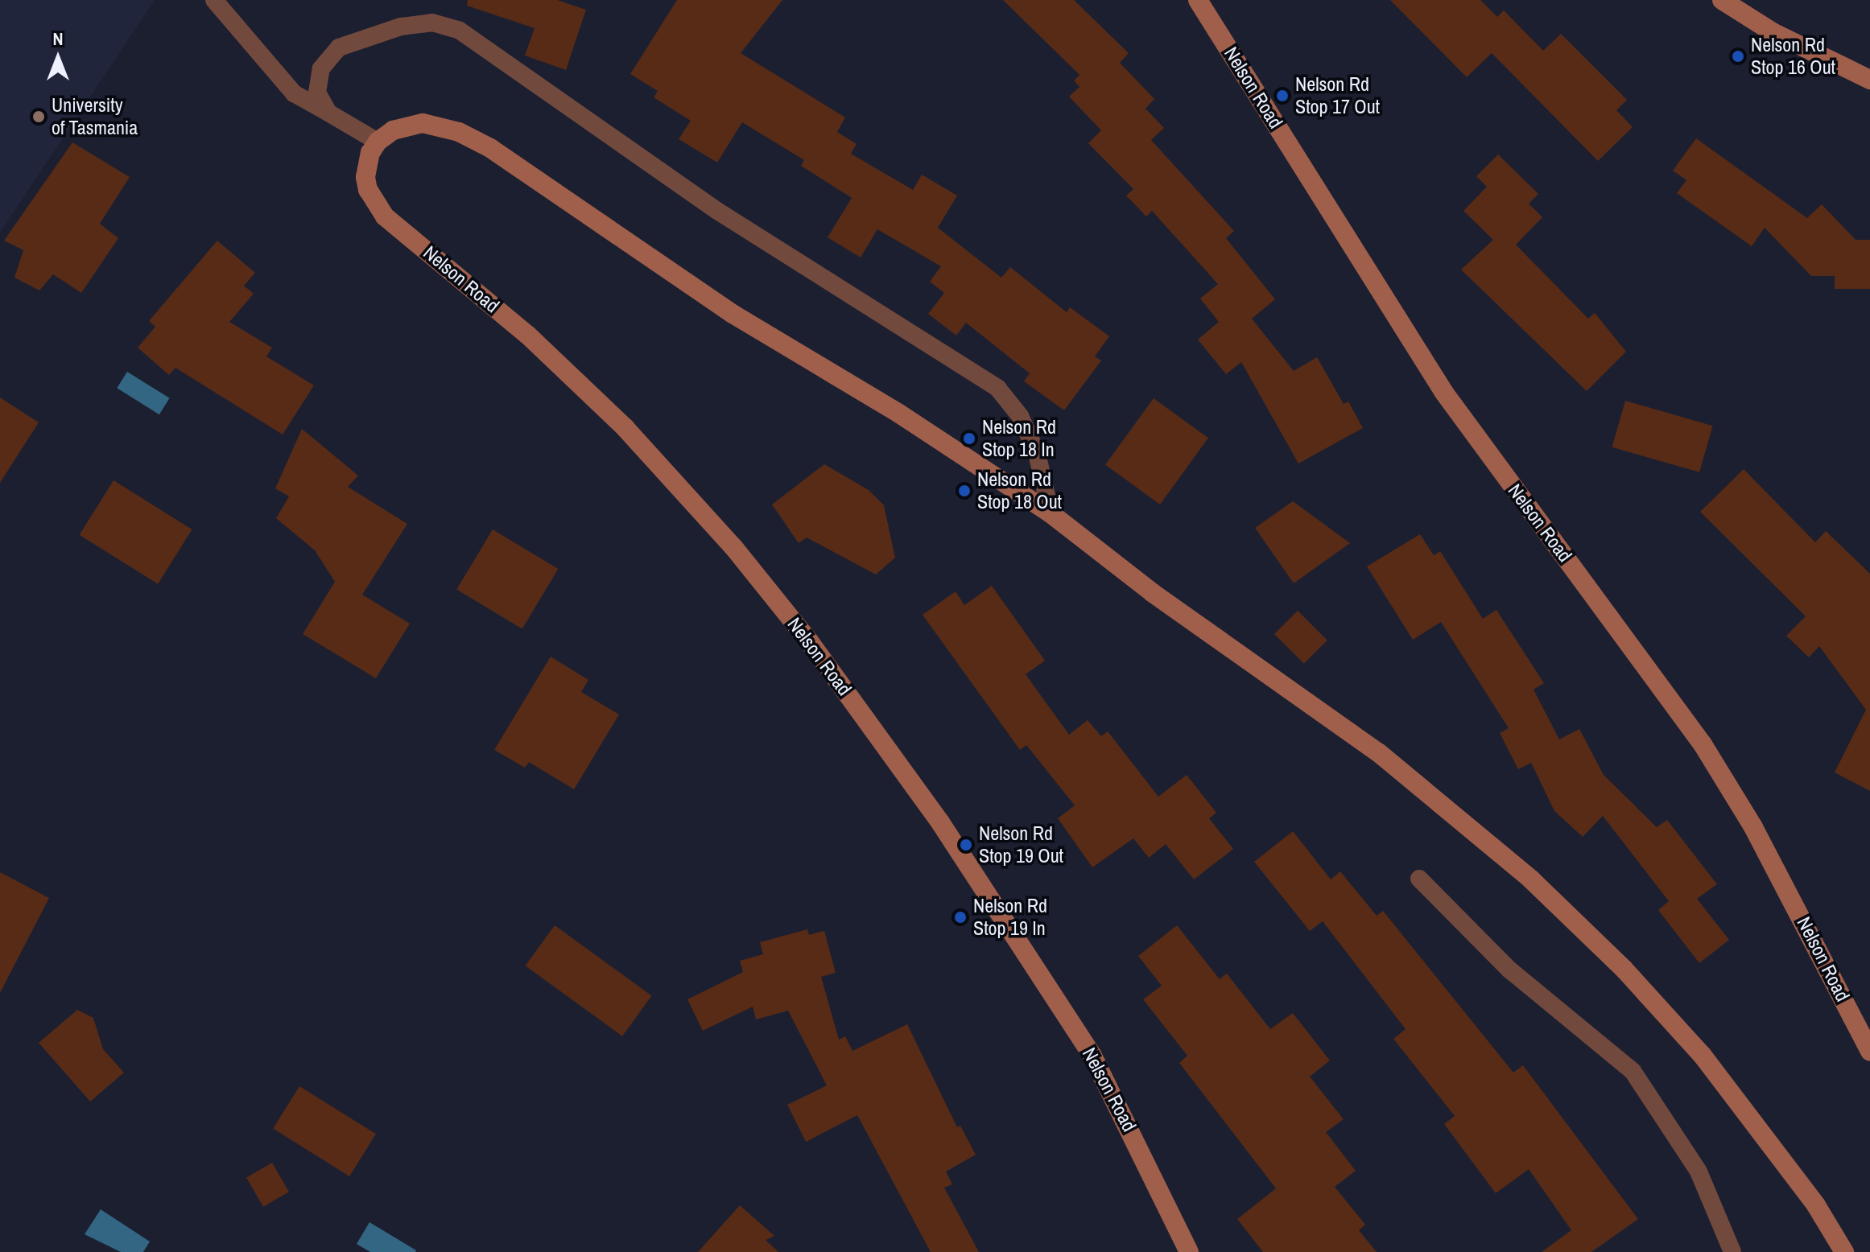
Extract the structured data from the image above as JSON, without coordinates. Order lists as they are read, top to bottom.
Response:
{
  "streets": {
    "street": ["Nelson Road"]
  },
  "places": [
    "Nelson Rd Stop 16 Out",
    "Nelson Rd Stop 17 Out",
    "University of Tasmania",
    "Nelson Rd Stop 18 In",
    "Nelson Rd Stop 18 Out",
    "Nelson Rd Stop 19 Out",
    "Nelson Rd Stop 19 In"
  ],
  "north": "top"
}
